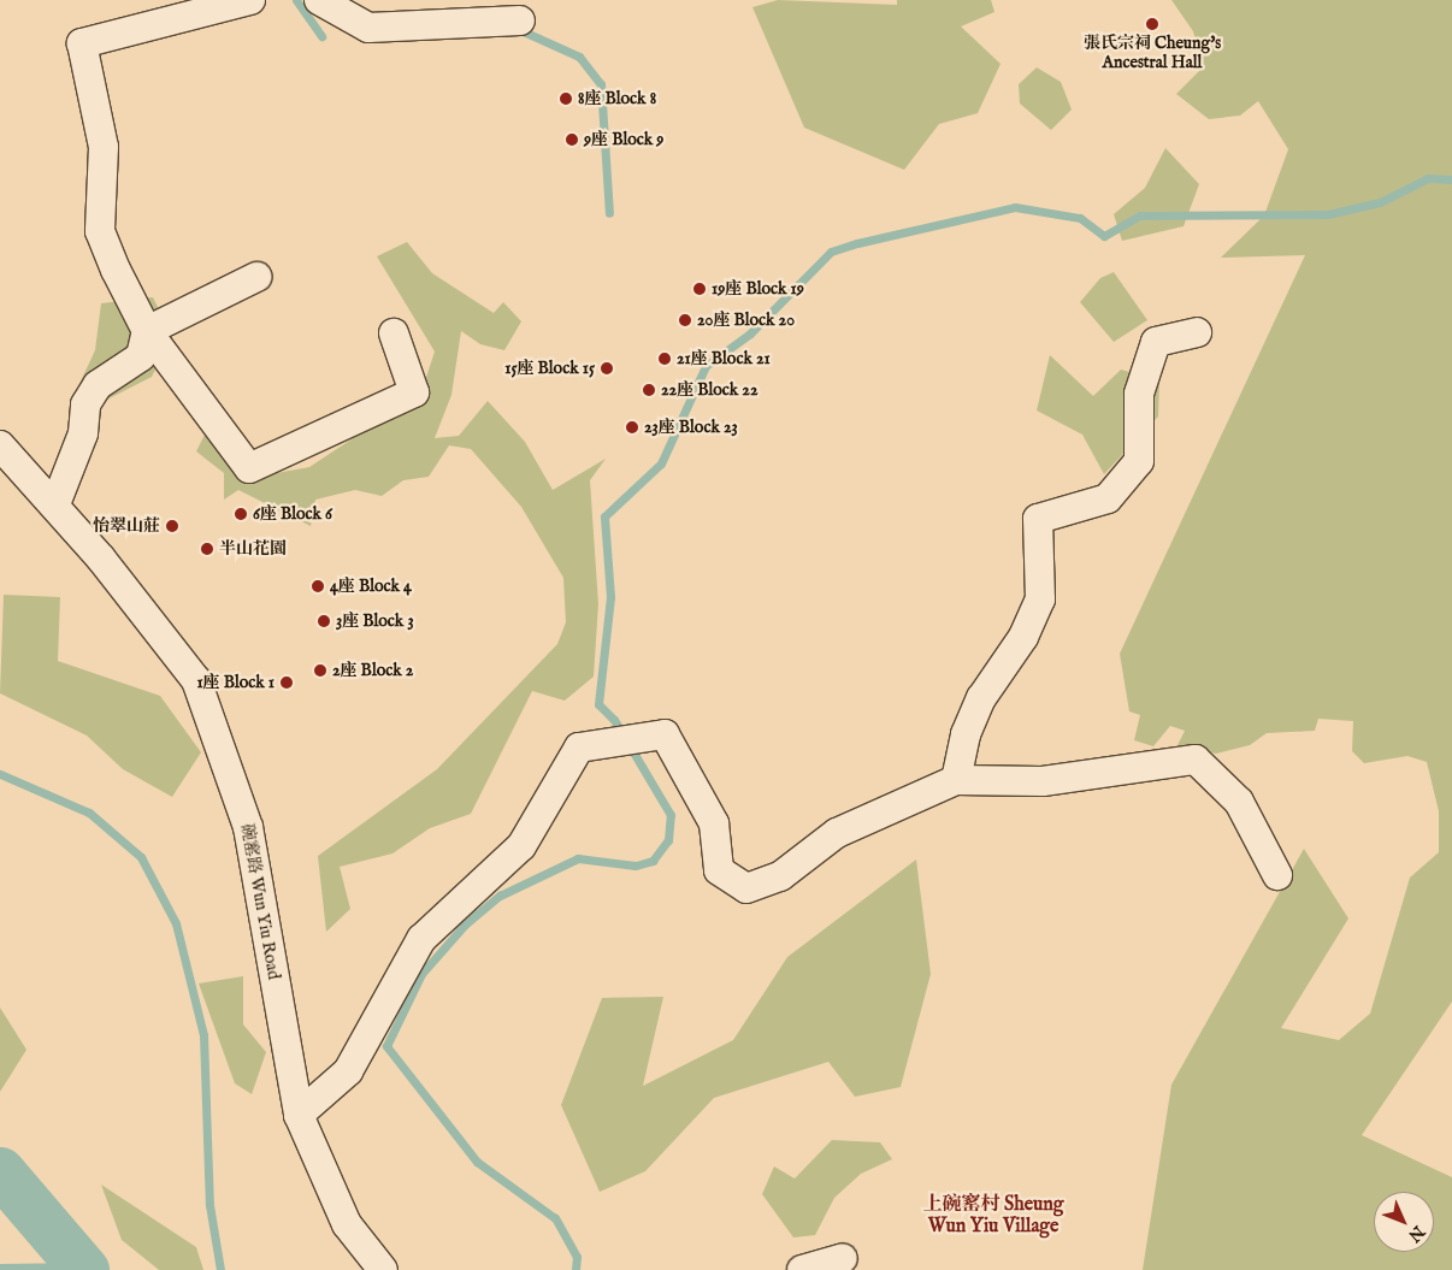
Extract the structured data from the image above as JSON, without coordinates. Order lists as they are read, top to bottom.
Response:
{
  "streets": {
    "street": ["碗窰路 Wun Yiu Road"]
  },
  "districts": ["上碗窰村 Sheung Wun Yiu Village"],
  "places": [
    "張氏宗祠 Cheung's Ancestral Hall",
    "8座 Block 8",
    "9座 Block 9",
    "19座 Block 19",
    "20座 Block 20",
    "21座 Block 21",
    "15座 Block 15",
    "22座 Block 22",
    "23座 Block 23",
    "6座 Block 6",
    "怡翠山莊",
    "半山花園",
    "4座 Block 4",
    "3座 Block 3",
    "2座 Block 2",
    "1座 Block 1"
  ],
  "north": "bottom right"
}
